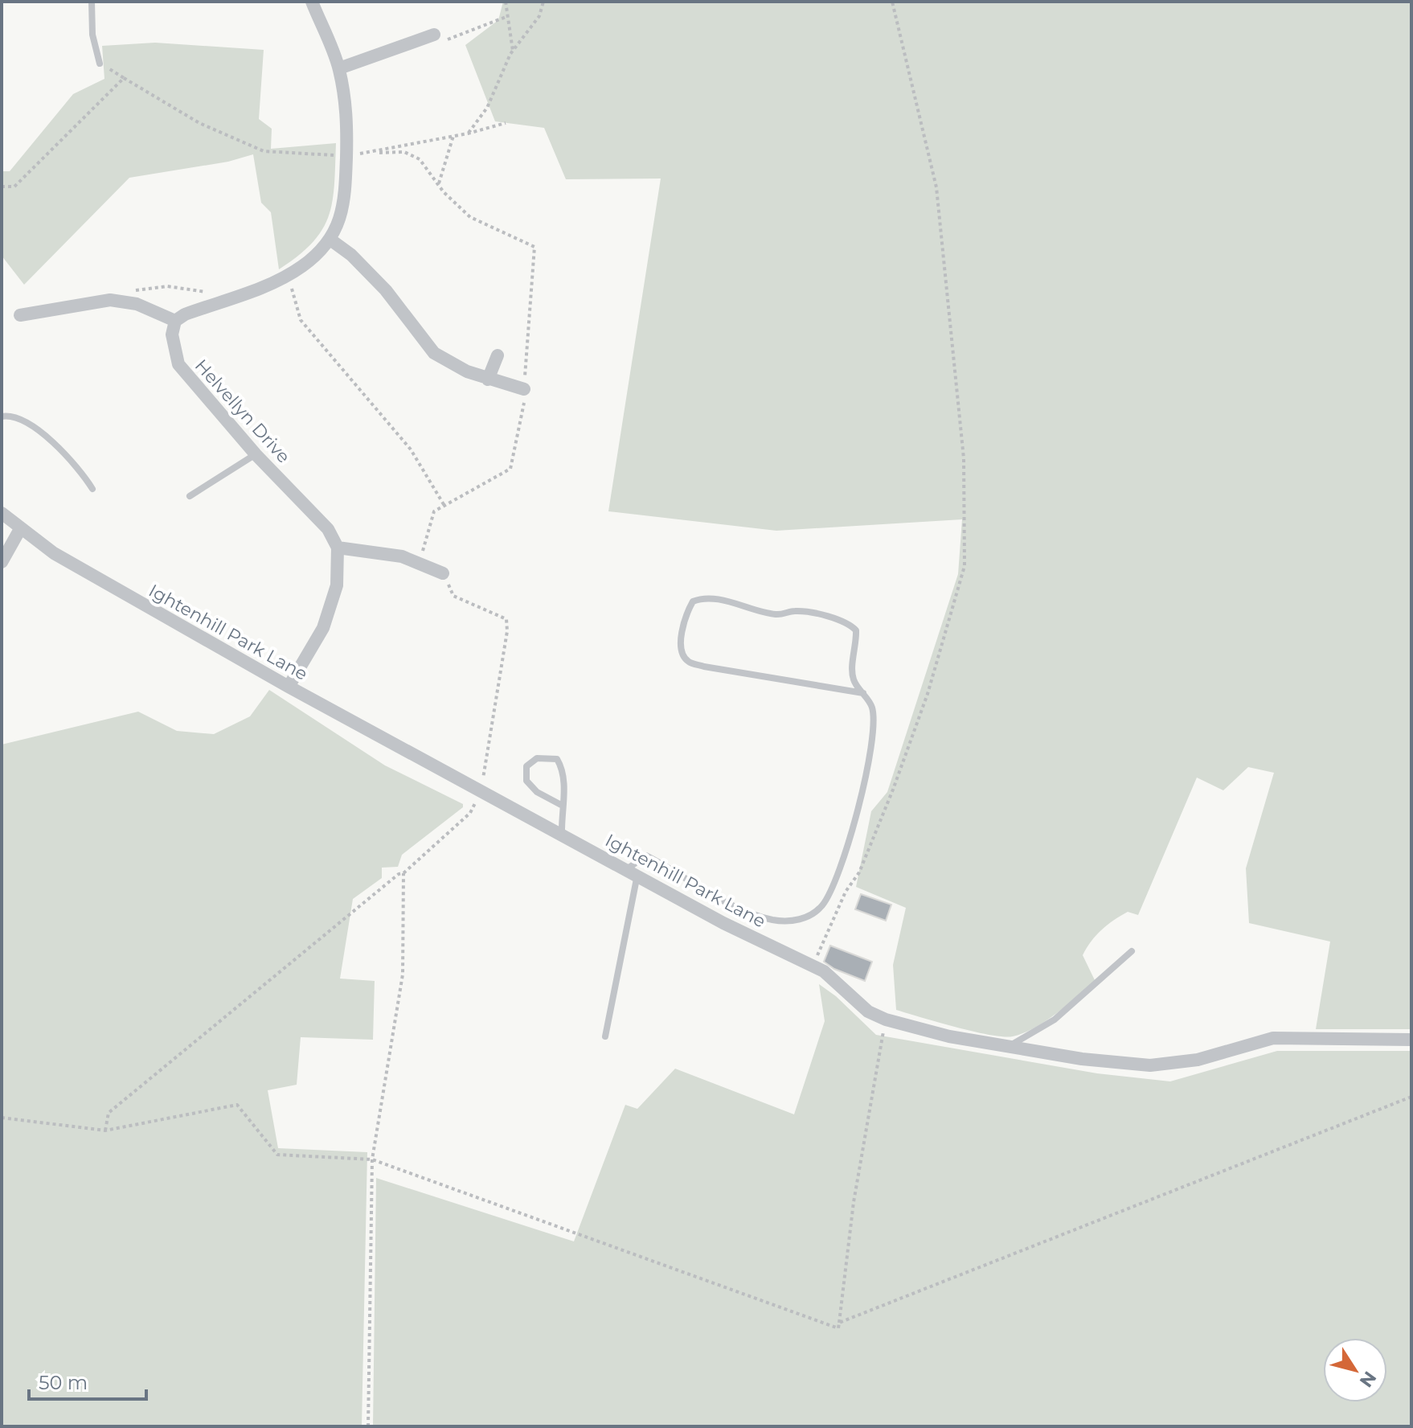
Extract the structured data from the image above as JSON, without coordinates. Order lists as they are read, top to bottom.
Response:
{
  "streets": {
    "street": ["Helvellyn Drive", "Ightenhill Park Lane"]
  },
  "scale_bar": "50 m",
  "north": "bottom right"
}
